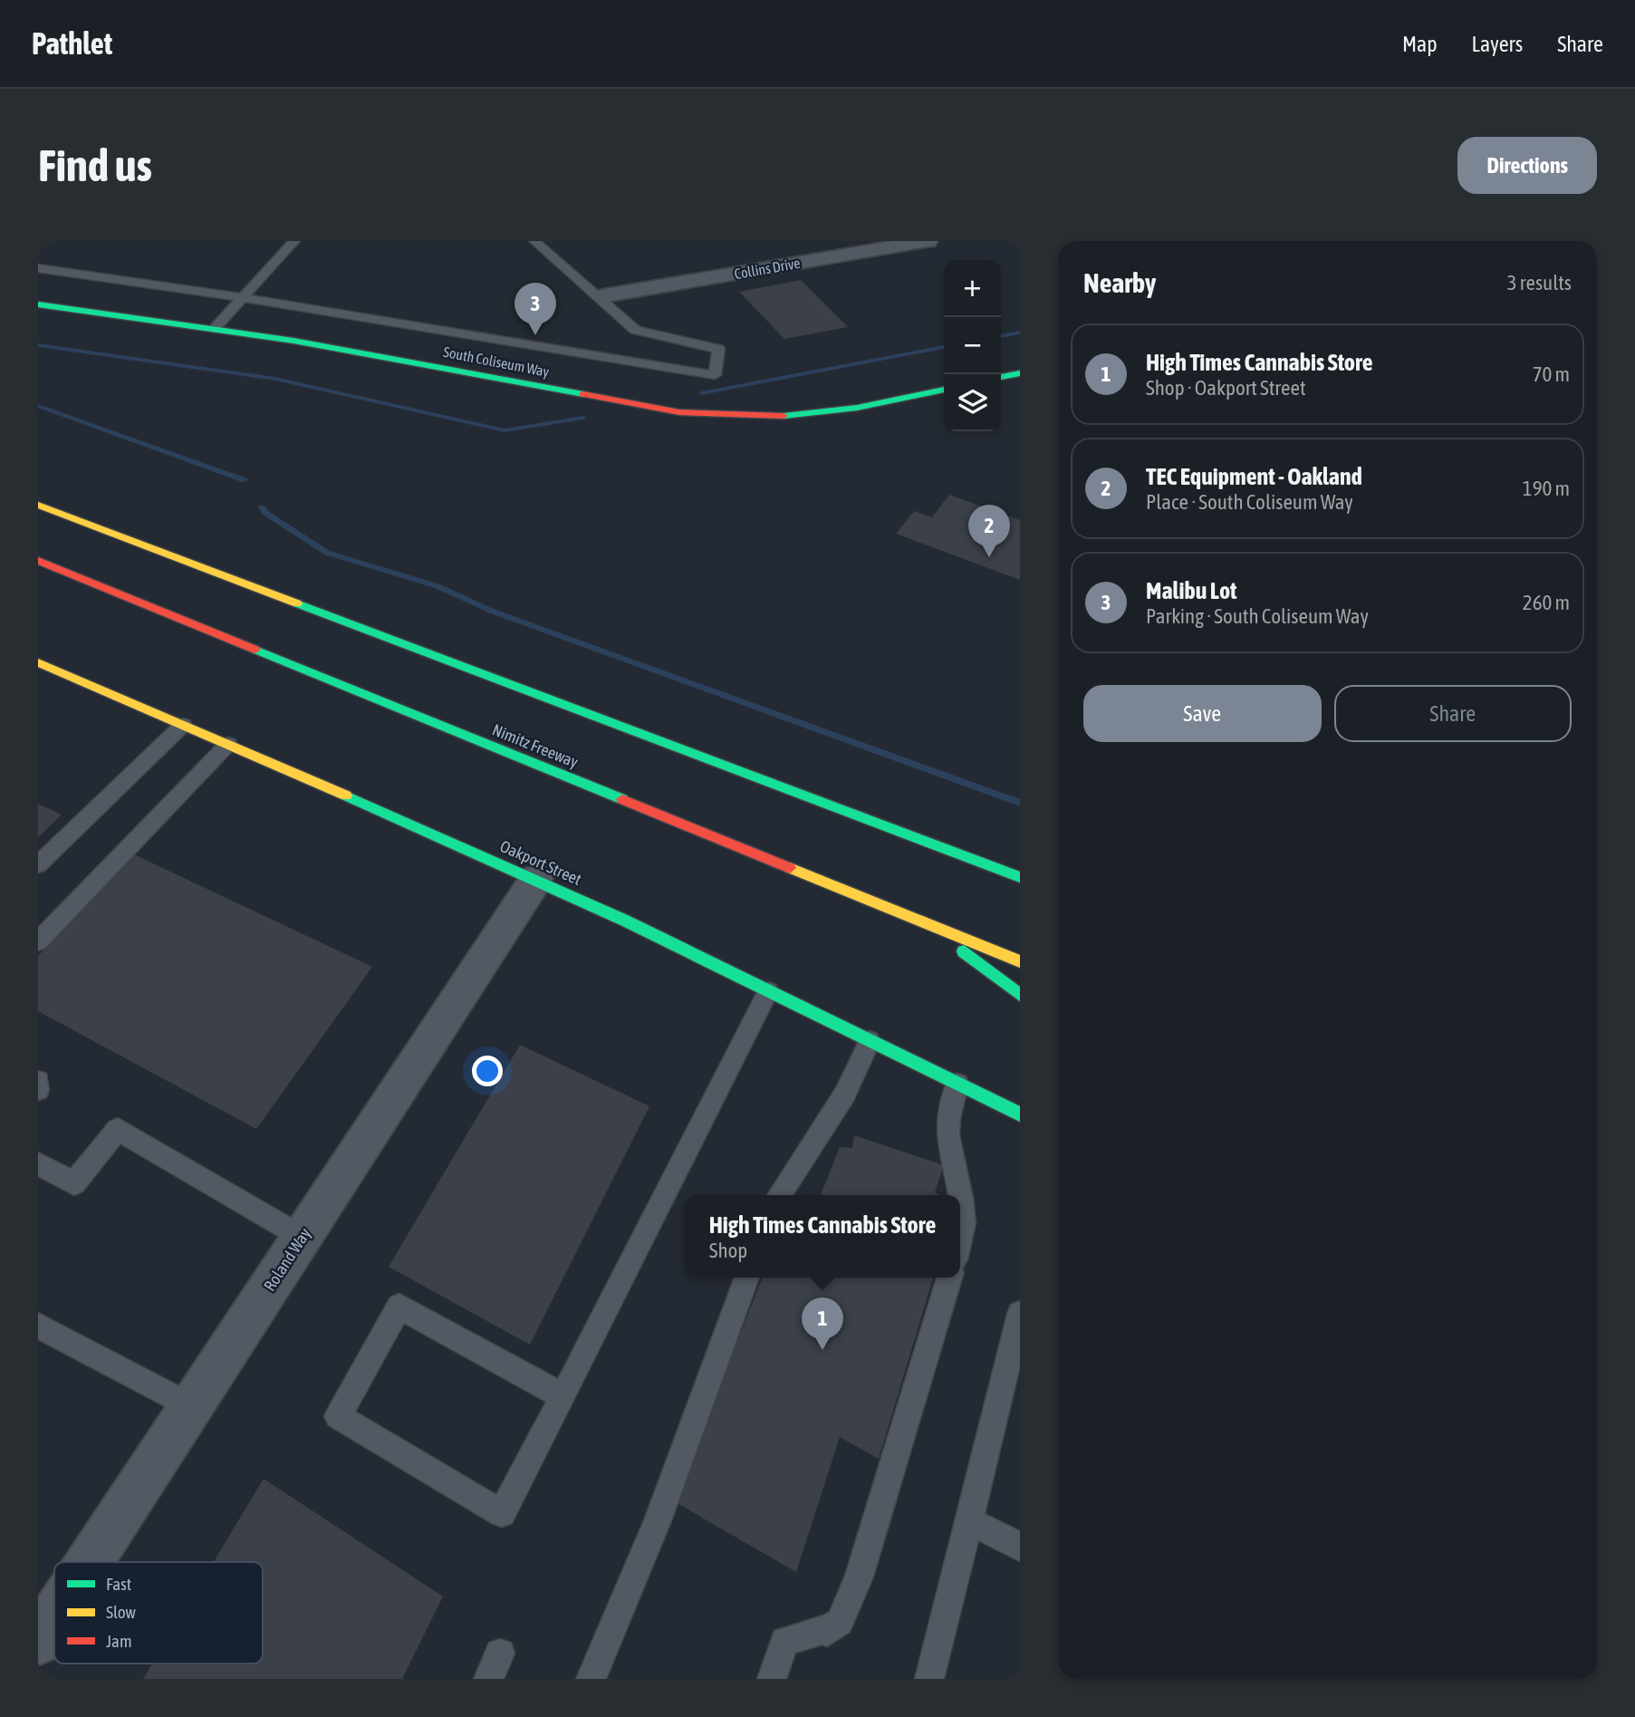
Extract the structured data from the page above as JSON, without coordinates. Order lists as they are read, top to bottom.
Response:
{
  "streets": {
    "main road": ["South Coliseum Way", "Nimitz Freeway", "Oakport Street"],
    "street": ["Collins Drive", "Roland Way"]
  },
  "crossings": [
    ["Oakport Street", "Roland Way"]
  ],
  "legend": ["Fast", "Slow", "Jam"],
  "page": {
    "header": "Pathlet",
    "nav": ["Map", "Layers", "Share"],
    "buttons": [
      "Directions",
      ["Save", "Share"]
    ],
    "title": "Find us",
    "heading": ["Nearby", "3 results"],
    "map_buttons": ["+", "−"],
    "pins": ["3", "2", "1"],
    "list": [
      {
        "mark": "1",
        "name": "High Times Cannabis Store",
        "note": "Shop · Oakport Street",
        "value": "70 m"
      },
      {
        "mark": "2",
        "name": "TEC Equipment - Oakland",
        "note": "Place · South Coliseum Way",
        "value": "190 m"
      },
      {
        "mark": "3",
        "name": "Malibu Lot",
        "note": "Parking · South Coliseum Way",
        "value": "260 m"
      }
    ],
    "popup": ["High Times Cannabis Store", "Shop"]
  }
}
